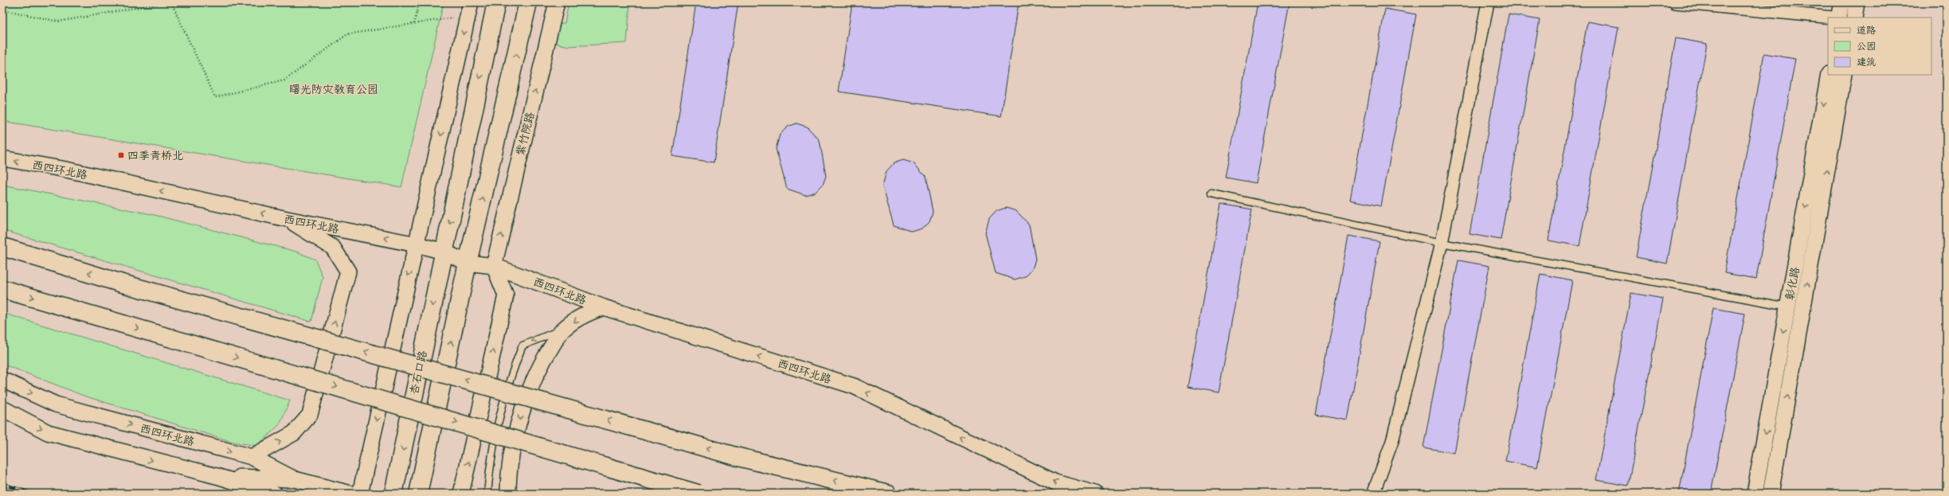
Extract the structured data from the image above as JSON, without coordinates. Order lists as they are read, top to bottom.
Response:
{
  "streets": {
    "main road": ["杏石口路"],
    "street": ["紫竹院路", "西四环北路", "彰化路"]
  },
  "crossings": [
    ["紫竹院路", "西四环北路"],
    ["西四环北路", "杏石口路"]
  ],
  "parks": ["曙光防灾教育公园"],
  "places": {
    "transit": ["四季青桥北"]
  },
  "legend": ["道路", "公园", "建筑"]
}
